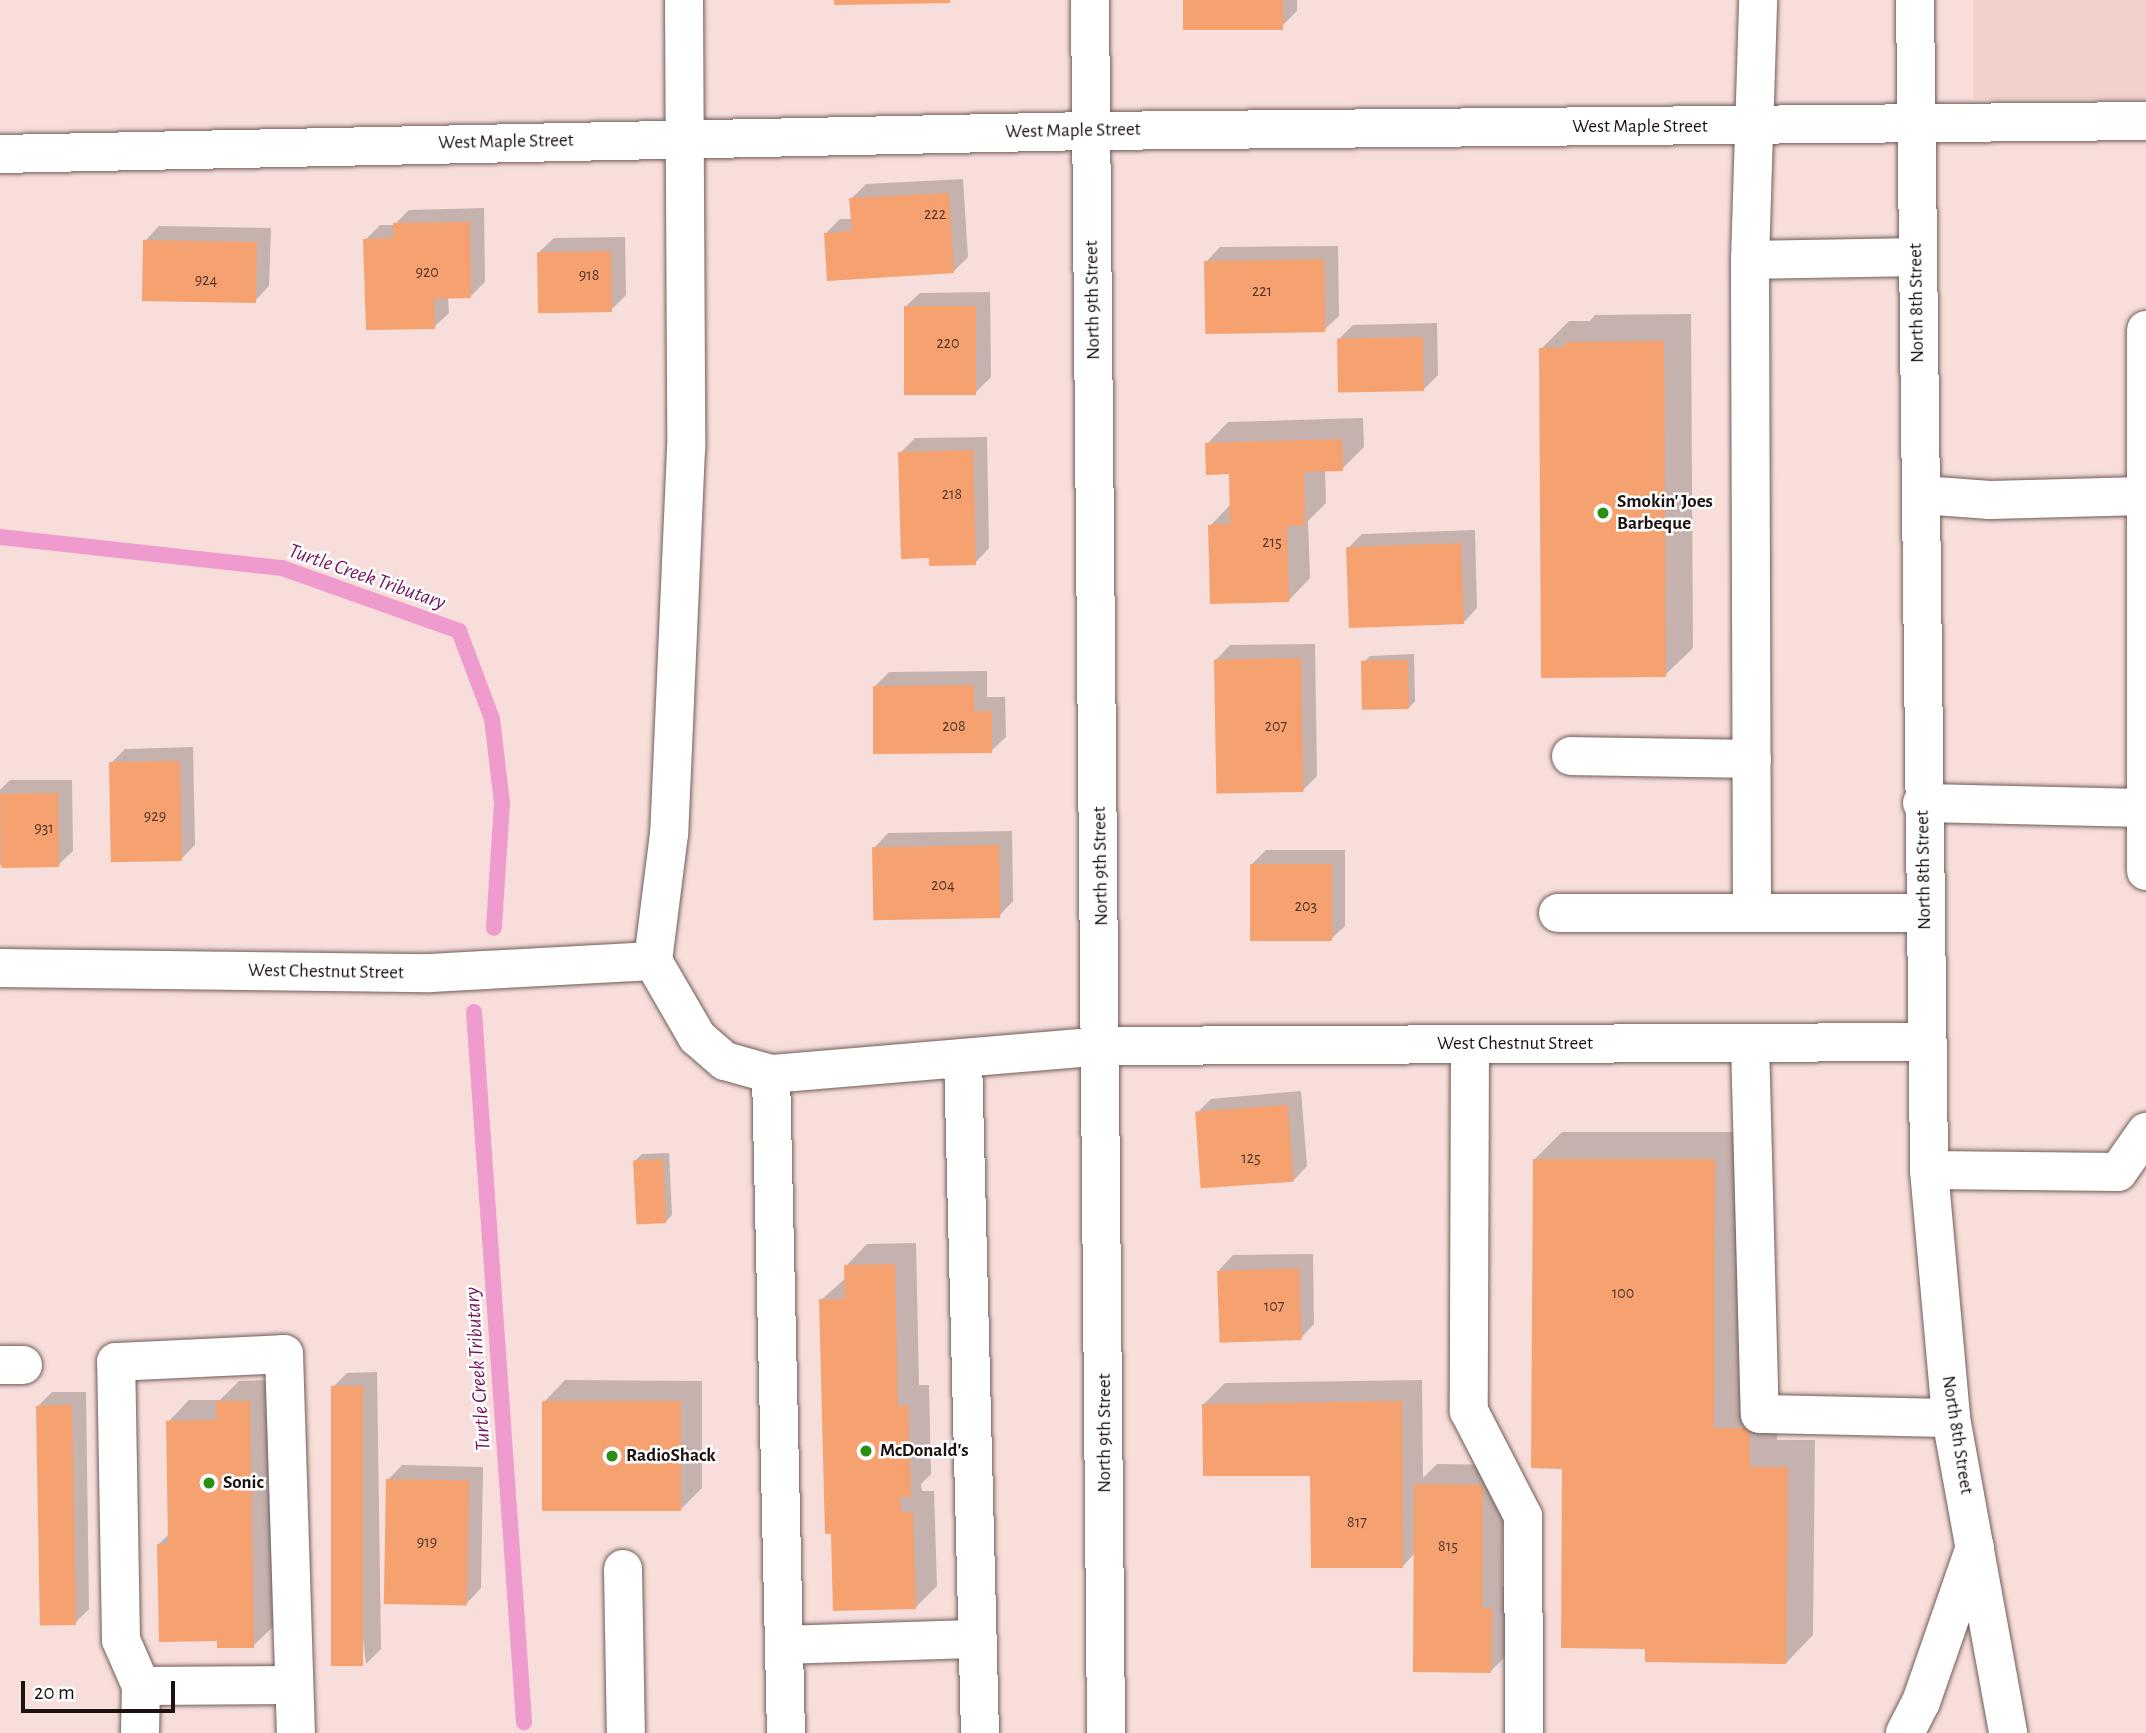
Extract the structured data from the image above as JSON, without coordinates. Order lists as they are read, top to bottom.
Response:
{
  "streets": {
    "street": [
      "West Maple Street",
      "North 9th Street",
      "North 8th Street",
      "West Chestnut Street"
    ]
  },
  "crossings": [
    ["West Maple Street", "North 9th Street"],
    ["West Maple Street", "North 8th Street"],
    ["North 9th Street", "West Chestnut Street"],
    ["North 8th Street", "West Chestnut Street"]
  ],
  "water": ["Turtle Creek Tributary"],
  "places": [
    "Smokin' Joes Barbeque",
    "McDonald's",
    "RadioShack",
    "Sonic"
  ],
  "house_numbers": [
    "222",
    "920",
    "918",
    "924",
    "221",
    "220",
    "218",
    "215",
    "208",
    "207",
    "929",
    "931",
    "204",
    "203",
    "125",
    "100",
    "107",
    "817",
    "919",
    "815"
  ],
  "scale_bar": "20 m"
}
